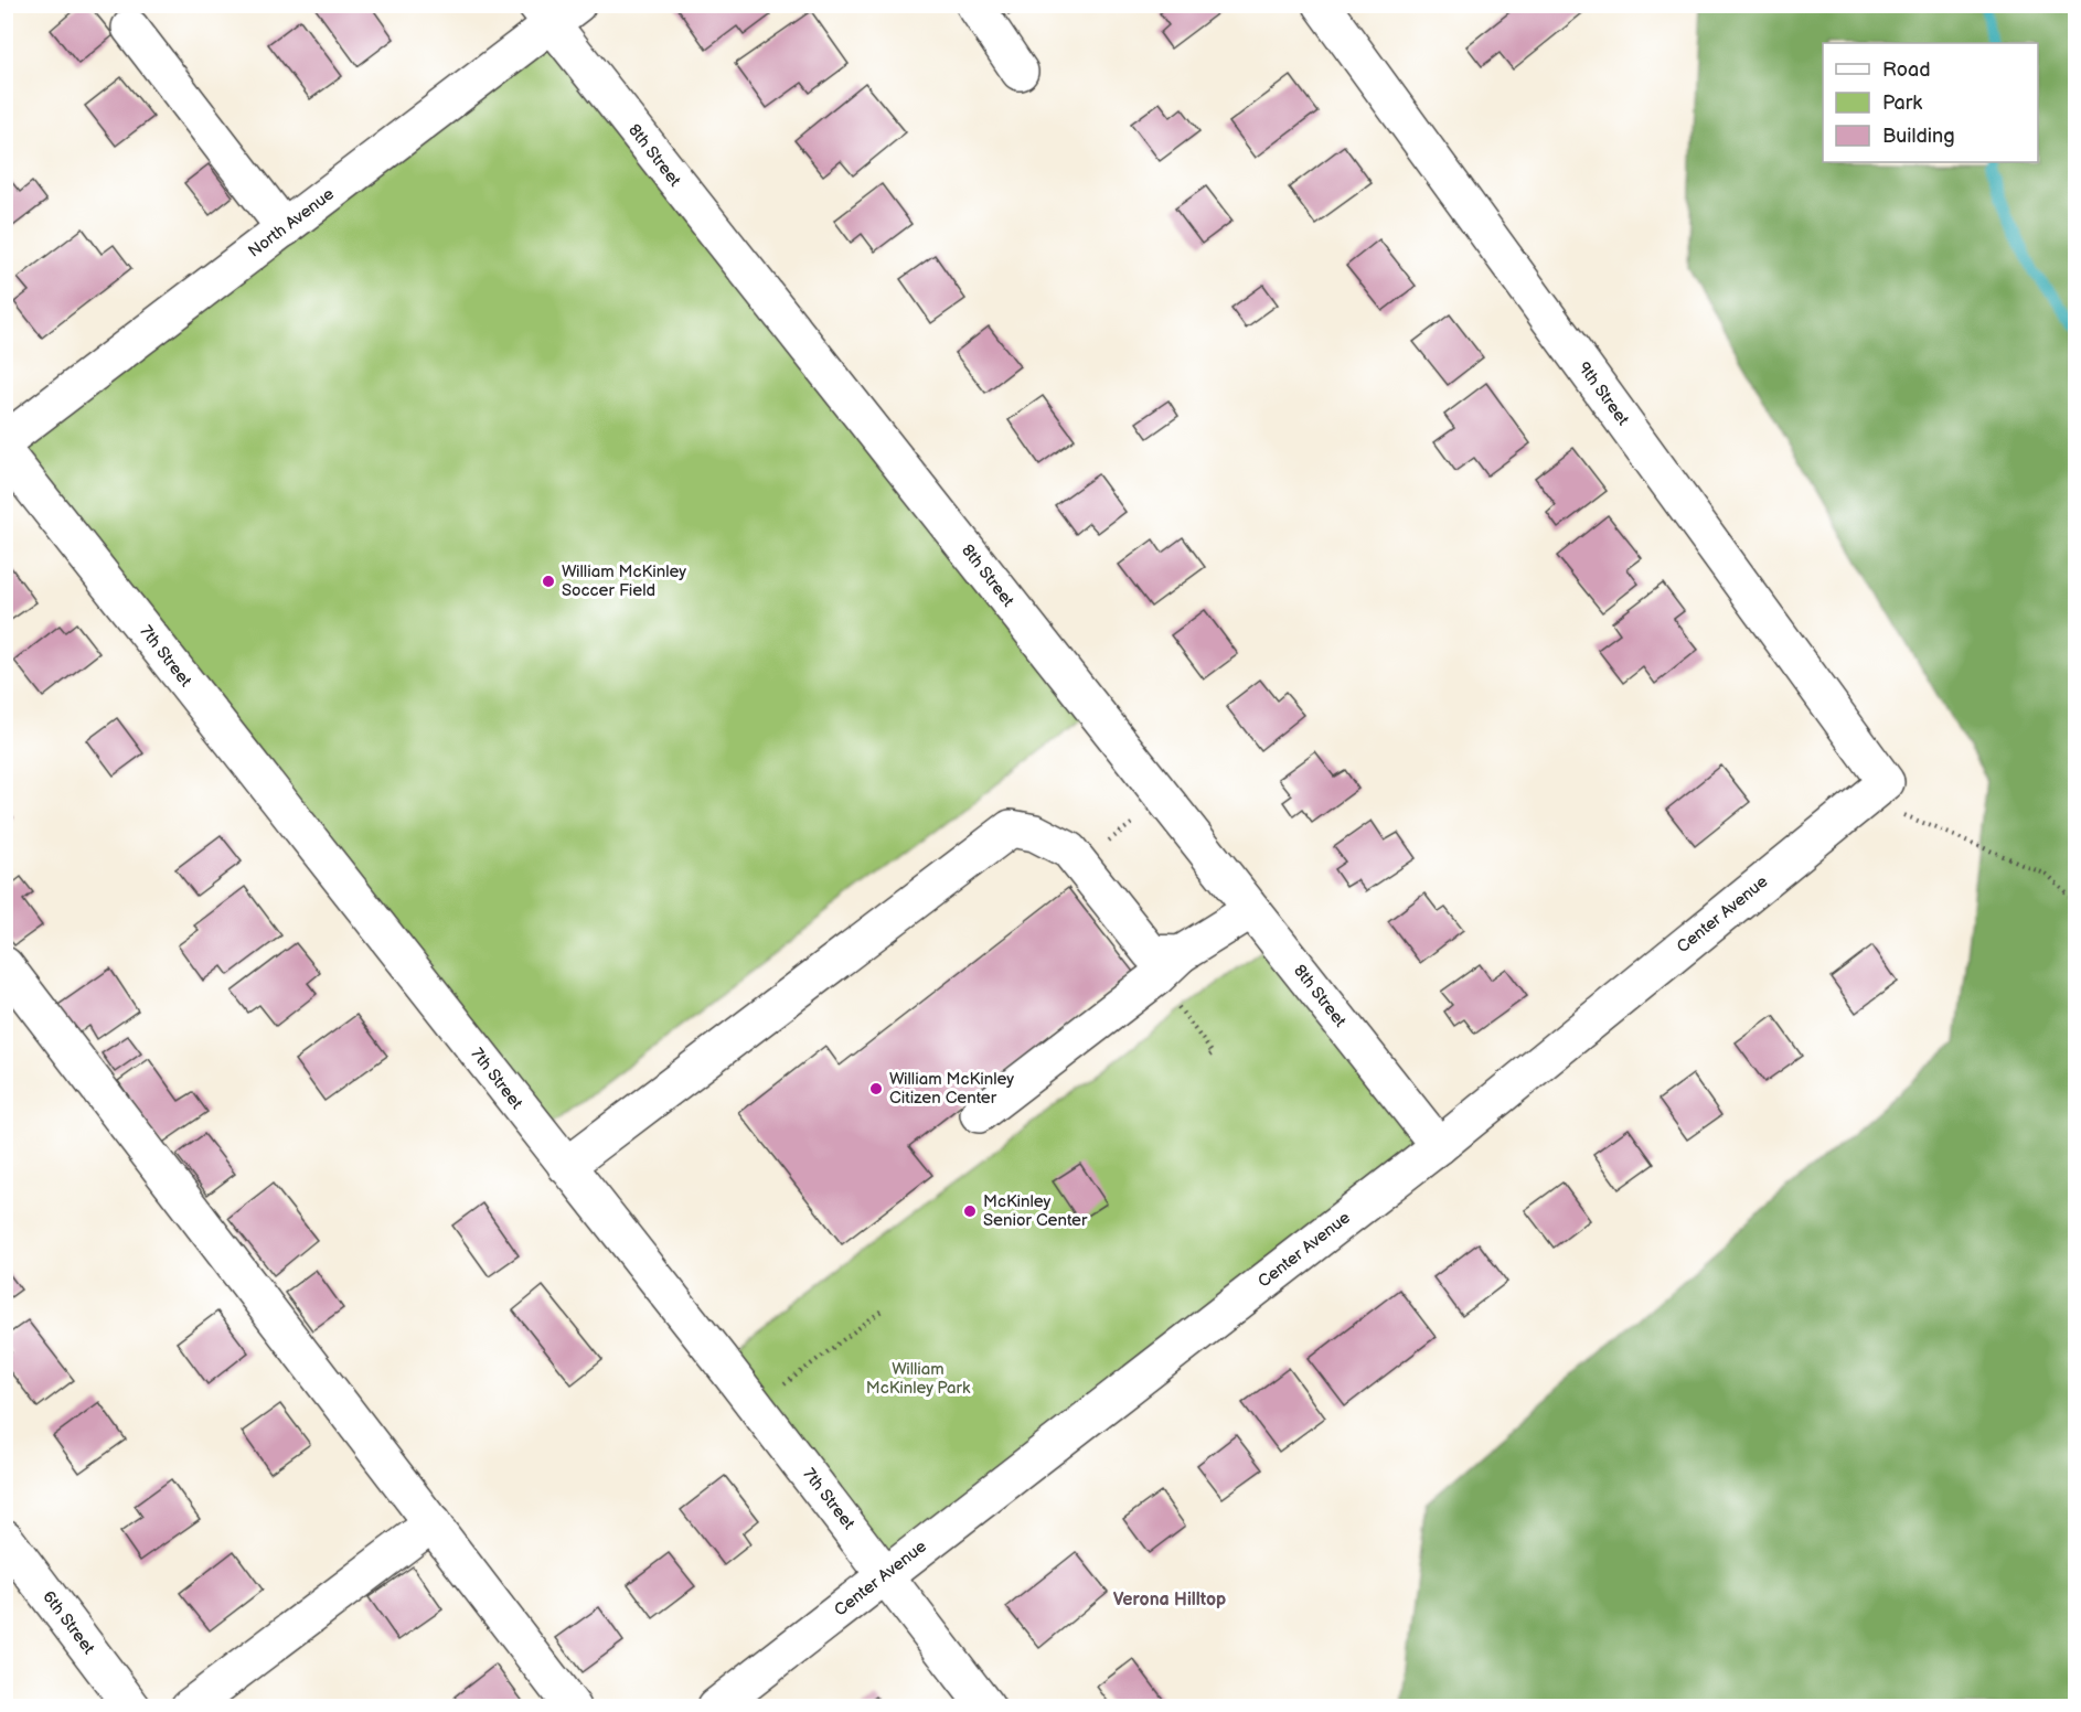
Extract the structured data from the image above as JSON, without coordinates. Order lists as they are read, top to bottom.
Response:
{
  "streets": {
    "street": [
      "8th Street",
      "North Avenue",
      "9th Street",
      "7th Street",
      "Center Avenue",
      "6th Street"
    ]
  },
  "crossings": [
    ["8th Street", "North Avenue"],
    ["8th Street", "Center Avenue"],
    ["9th Street", "Center Avenue"],
    ["7th Street", "Center Avenue"]
  ],
  "districts": ["Verona Hilltop"],
  "parks": ["William McKinley Park"],
  "places": ["William McKinley Soccer Field", "William McKinley Citizen Center", "McKinley Senior Center"],
  "legend": ["Road", "Park", "Building"]
}
